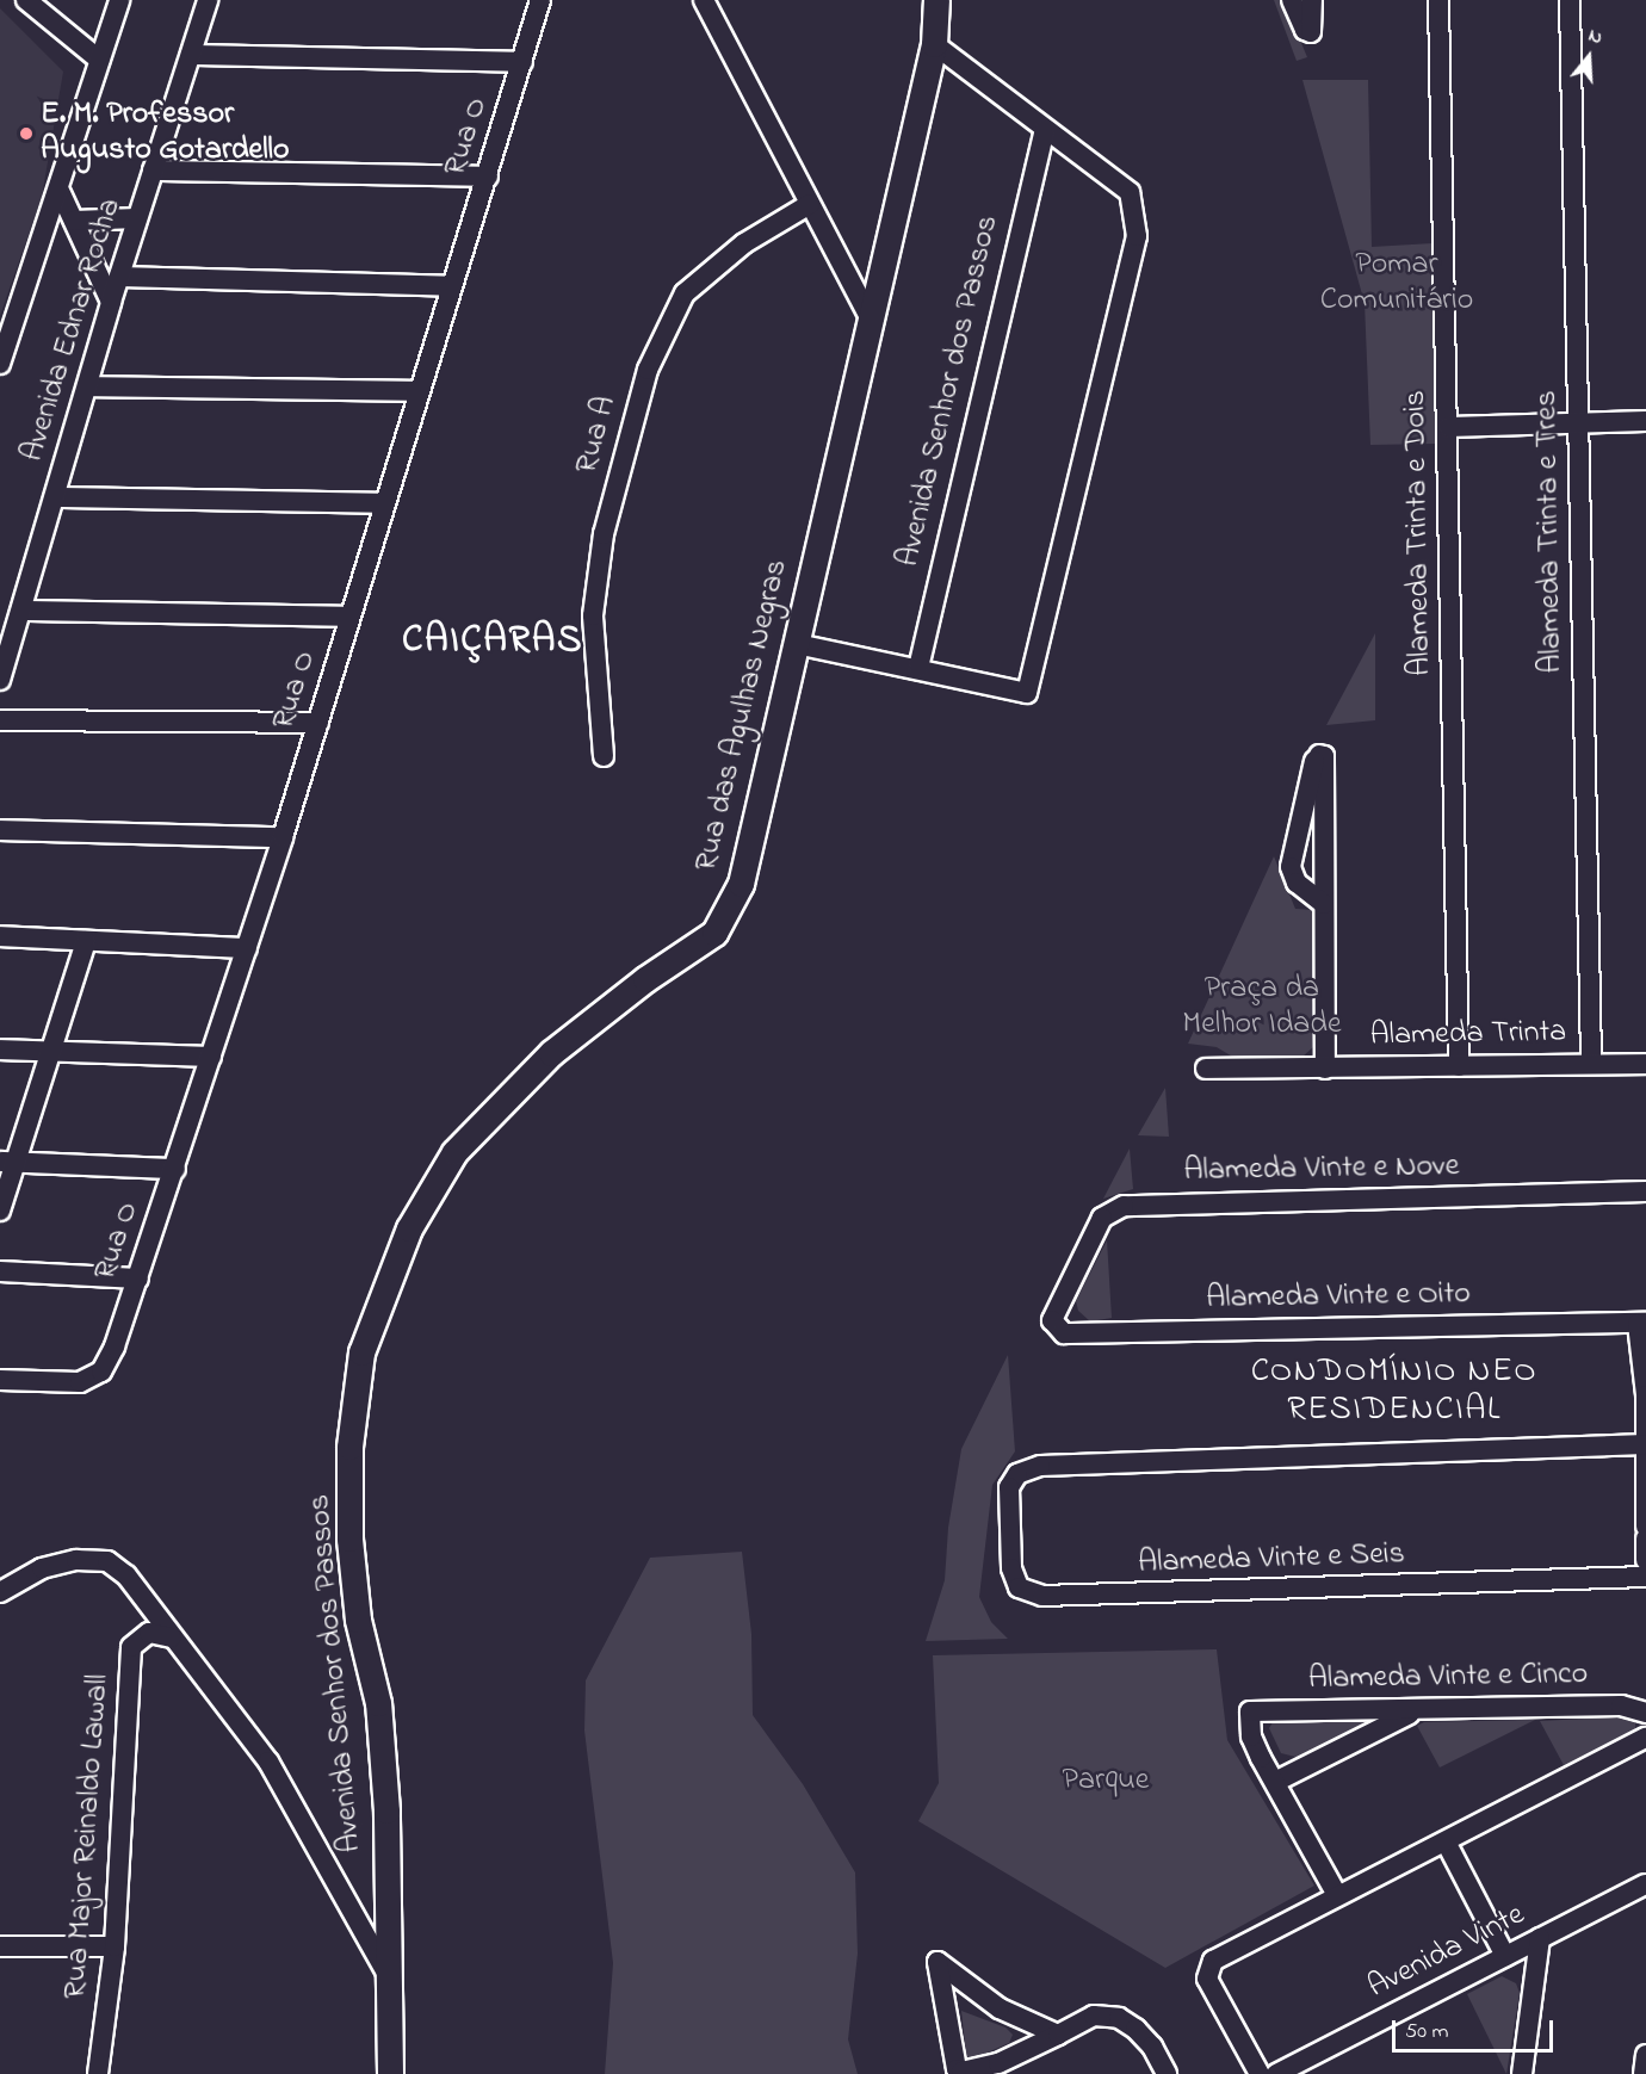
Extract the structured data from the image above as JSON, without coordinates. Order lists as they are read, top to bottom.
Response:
{
  "streets": {
    "street": [
      "Rua O",
      "Avenida Ednar Rocha",
      "Avenida Senhor dos Passos",
      "Rua A",
      "Alameda Trinta e Tres",
      "Alameda Trinta e Dois",
      "Rua das Agulhas Negras",
      "Alameda Trinta",
      "Alameda Vinte e Nove",
      "Alameda Vinte e Oito",
      "Alameda Vinte e Seis",
      "Alameda Vinte e Cinco",
      "Rua Major Reinaldo Lawall",
      "Avenida Vinte"
    ]
  },
  "crossings": [
    ["Avenida Senhor dos Passos", "Rua das Agulhas Negras"],
    ["Alameda Trinta e Tres", "Alameda Trinta"],
    ["Alameda Trinta e Dois", "Alameda Trinta"],
    ["Alameda Vinte e Nove", "Alameda Vinte e Oito"]
  ],
  "districts": ["CAIÇARAS", "CONDOMÍNIO NEO RESIDENCIAL"],
  "parks": ["Pomar Comunitário", "Praça da Melhor Idade", "Parque"],
  "places": ["E. M. Professor Augusto Gotardello"],
  "scale_bar": "50 m",
  "north": "top"
}
